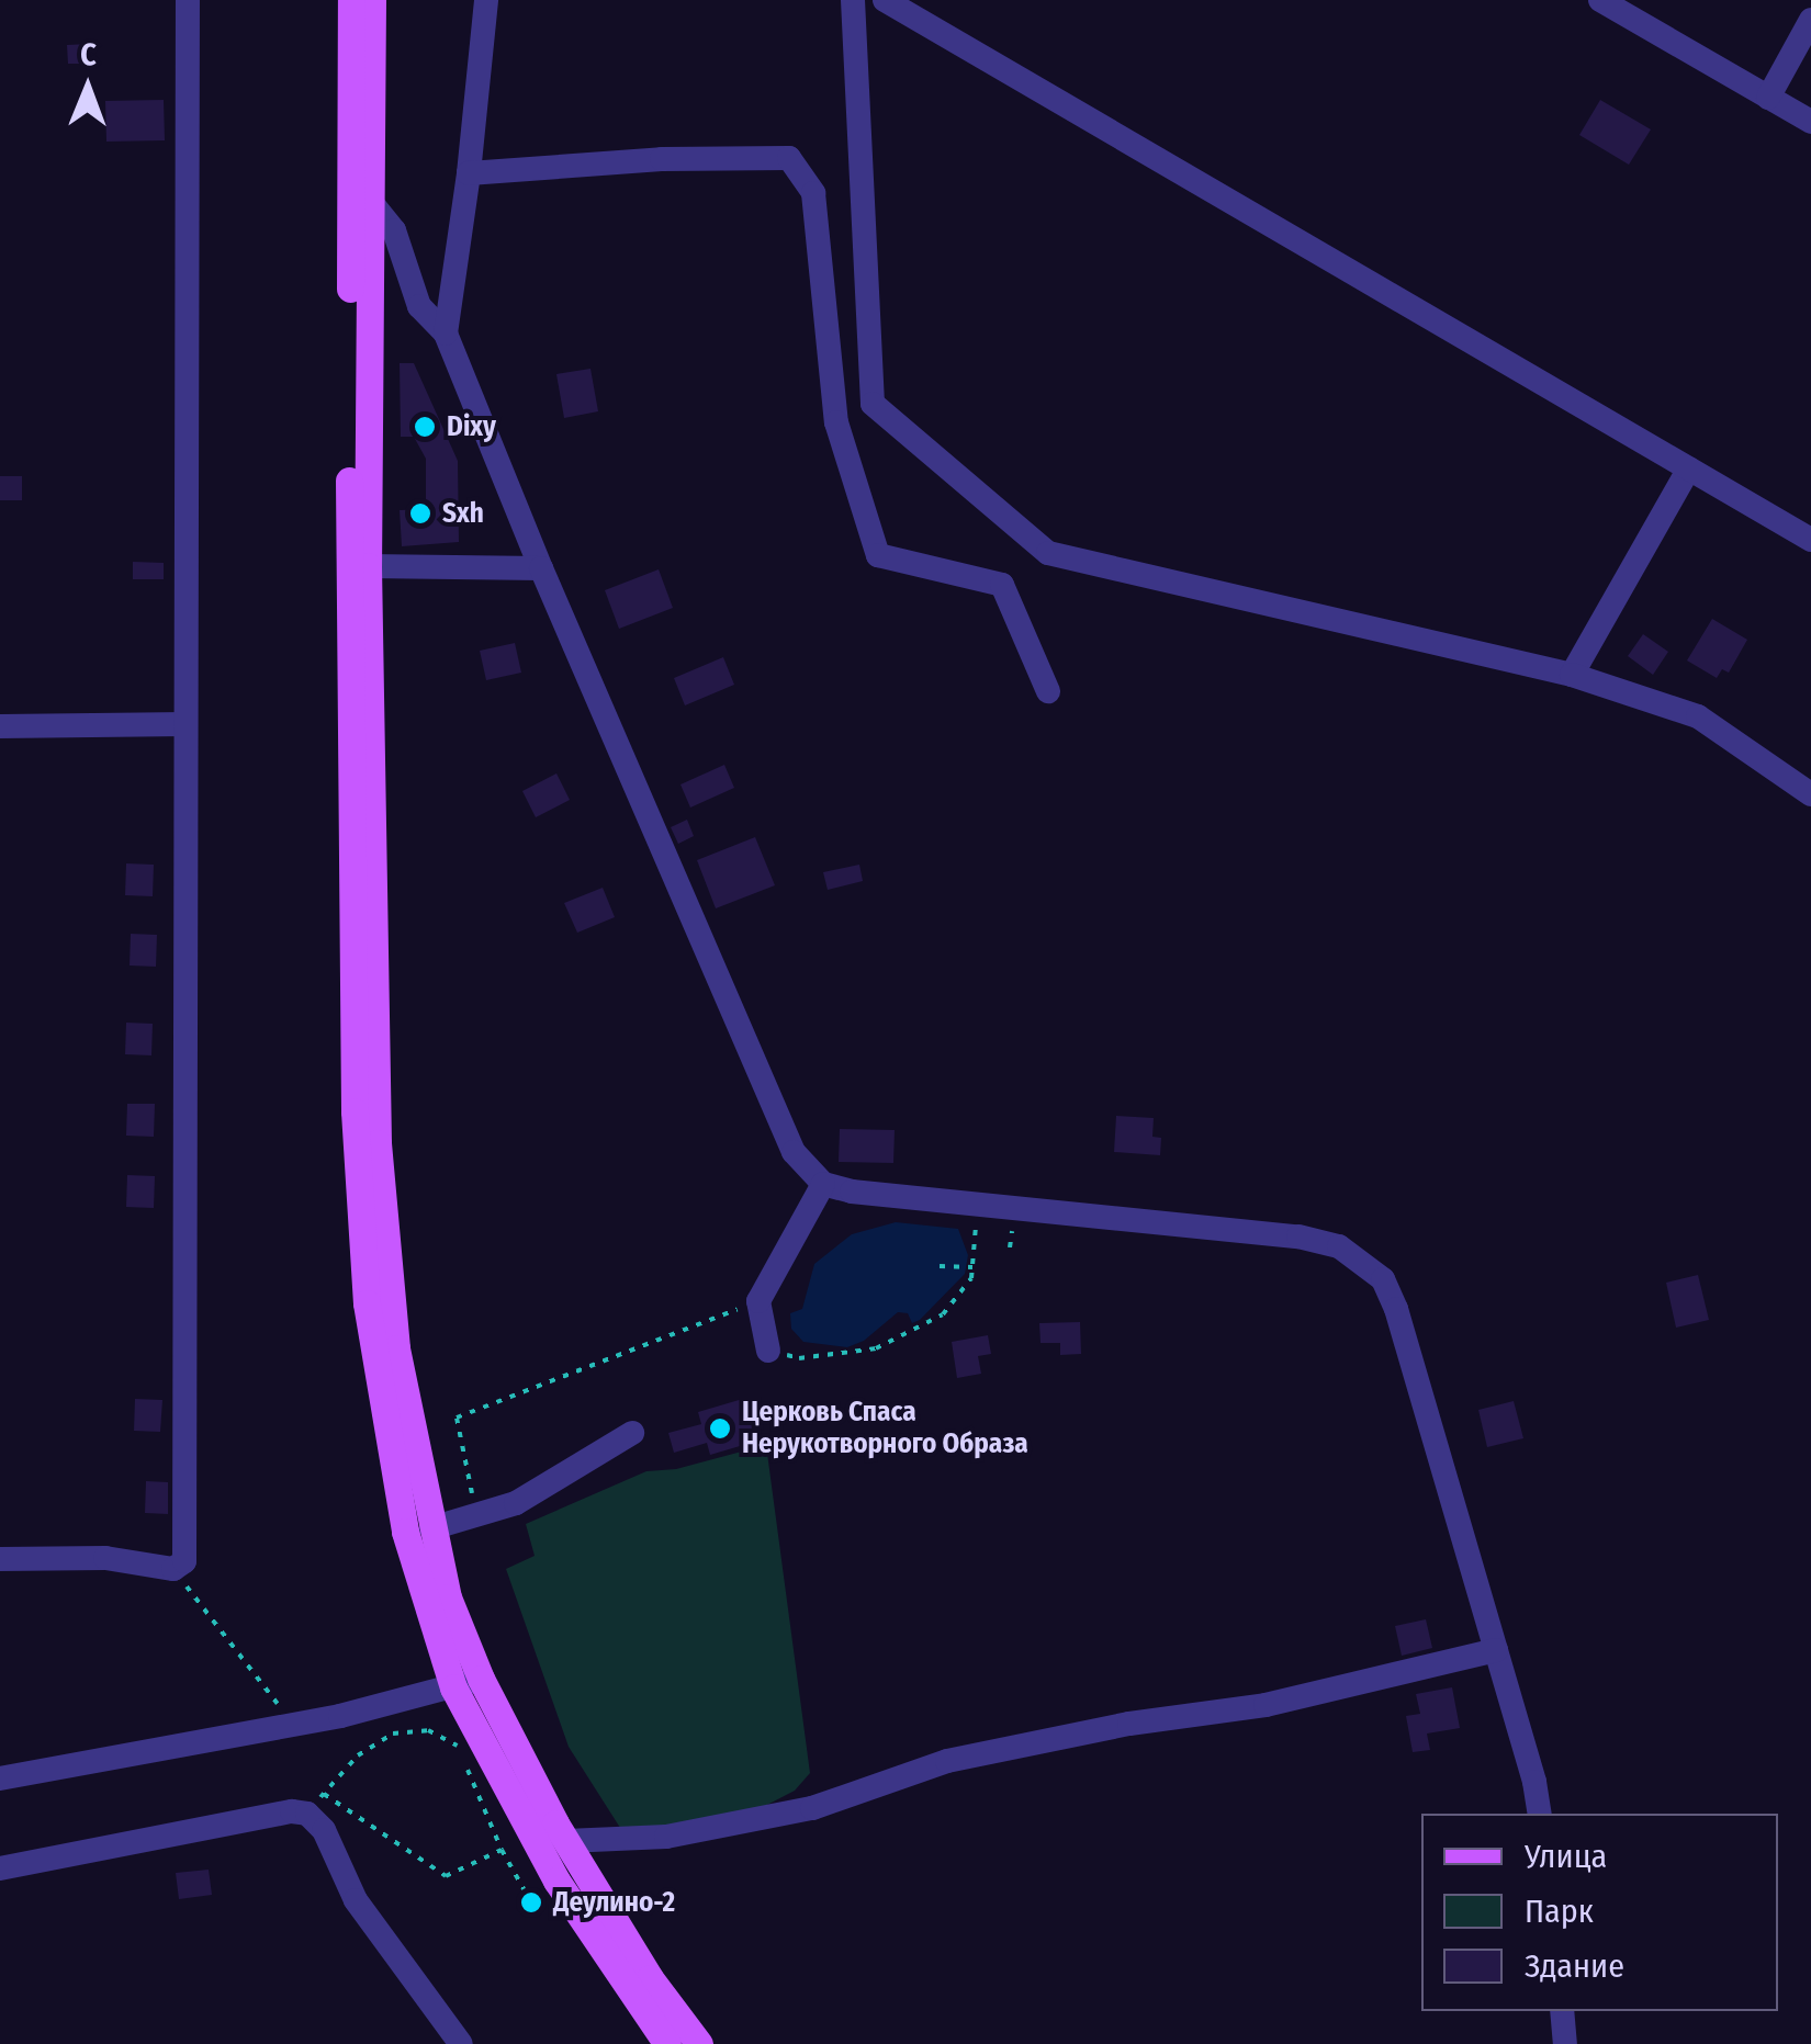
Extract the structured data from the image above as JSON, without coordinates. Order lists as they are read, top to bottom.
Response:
{
  "places": [
    "Dixy",
    "Sxh",
    "Церковь Спаса Нерукотворного Образа",
    "Деулино-2"
  ],
  "legend": ["Улица", "Парк", "Здание"],
  "north": "top"
}
